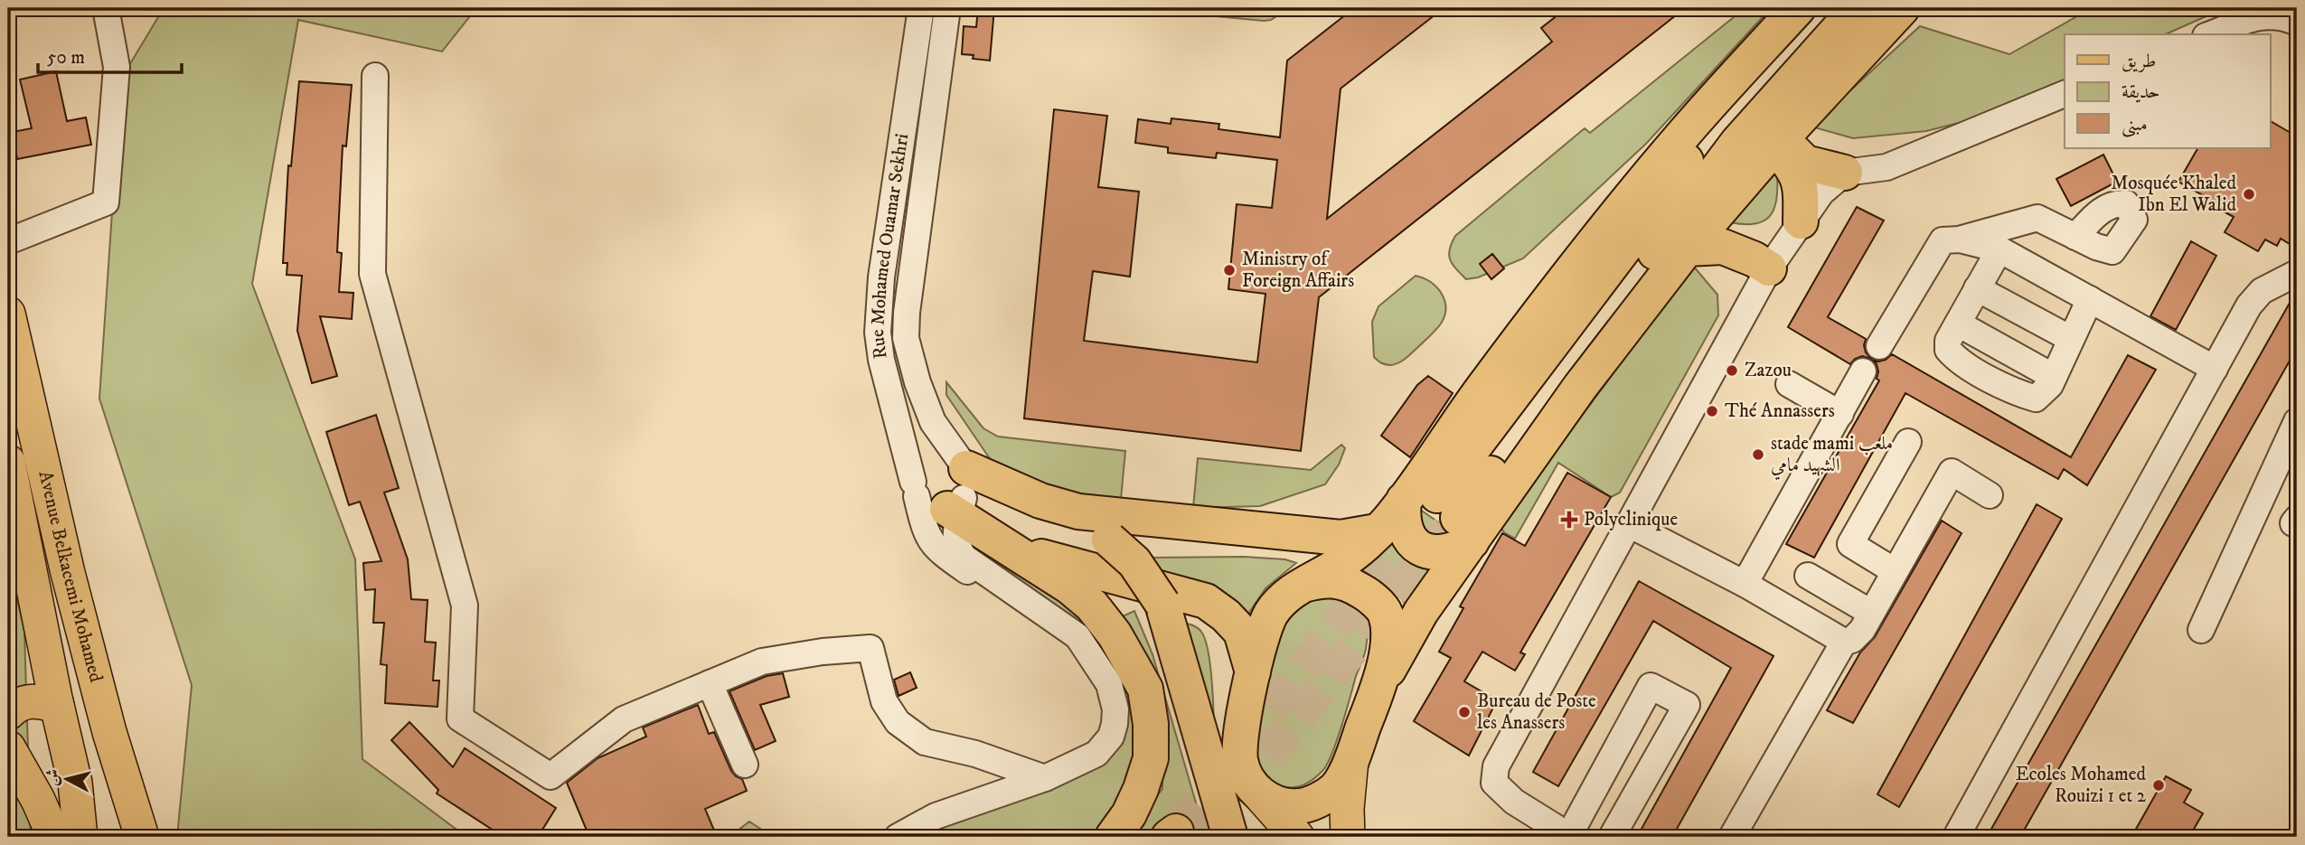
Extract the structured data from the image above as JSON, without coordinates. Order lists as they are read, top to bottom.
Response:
{
  "streets": {
    "main road": ["Avenue Belkacemi Mohamed"],
    "street": ["Rue Mohamed Ouamar Sekhri"]
  },
  "places": {
    "other": [
      "Mosquée Khaled Ibn El Walid",
      "Ministry of Foreign Affairs",
      "Zazou",
      "Thé Annassers",
      "stade mami ملعب الشهيد مامي",
      "Bureau de Poste les Anassers",
      "Ecoles Mohamed Rouizi 1 et 2"
    ],
    "health": ["Polyclinique"]
  },
  "legend": ["طريق", "حديقة", "مبنى"],
  "scale_bar": "50 m",
  "north": "left"
}
